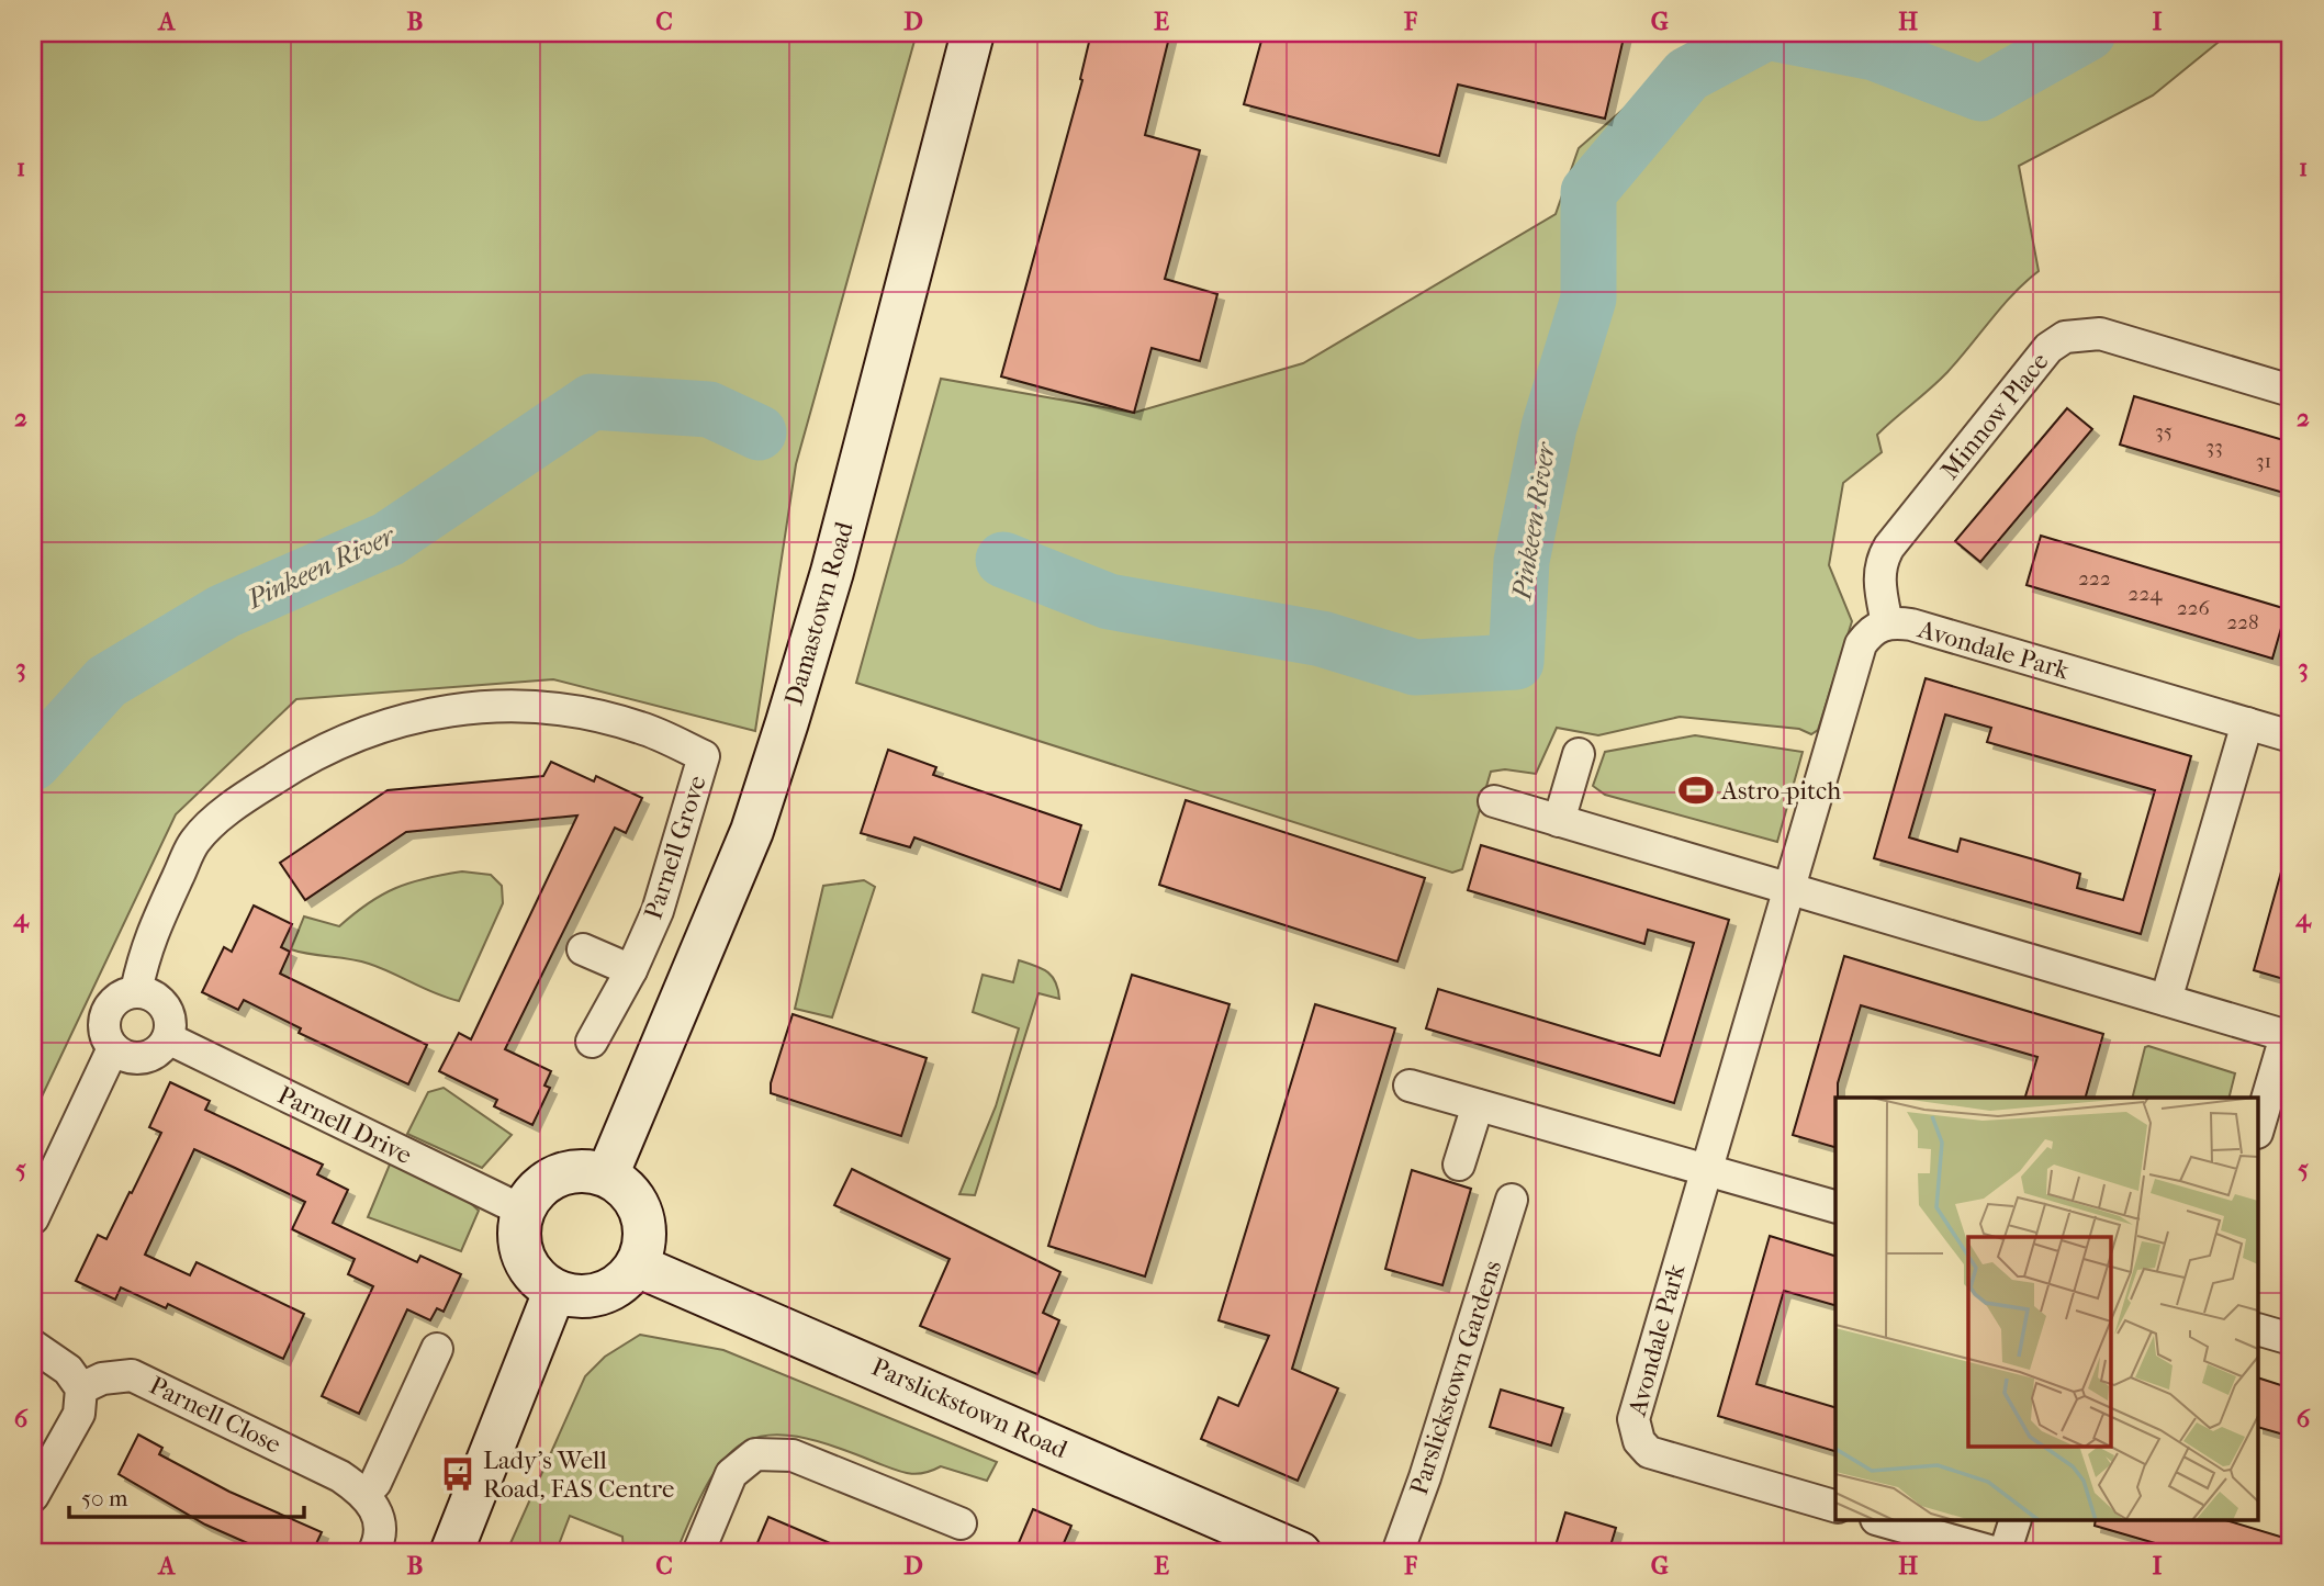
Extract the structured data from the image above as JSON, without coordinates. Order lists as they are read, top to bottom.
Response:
{
  "streets": {
    "street": [
      "Minnow Place",
      "Damastown Road",
      "Avondale Park",
      "Parnell Grove",
      "Parnell Drive",
      "Parslickstown Gardens",
      "Parslickstown Road",
      "Parnell Close"
    ]
  },
  "crossings": [
    ["Minnow Place", "Avondale Park"],
    ["Damastown Road", "Parnell Drive"],
    ["Damastown Road", "Parslickstown Road"],
    ["Parnell Grove", "Parnell Drive"],
    ["Parnell Drive", "Parslickstown Road"]
  ],
  "water": ["Pinkeen River"],
  "places": {
    "sports": ["Astro-pitch"],
    "bus stop": ["Lady’s Well Road, FAS Centre"]
  },
  "house_numbers": [
    "35",
    "33",
    "31",
    "222",
    "224",
    "226",
    "228"
  ],
  "scale_bar": "50 m",
  "grid": {
    "columns": [
      "A",
      "B",
      "C",
      "D",
      "E",
      "F",
      "G",
      "H",
      "I"
    ],
    "rows": [
      "1",
      "2",
      "3",
      "4",
      "5",
      "6"
    ]
  }
}
